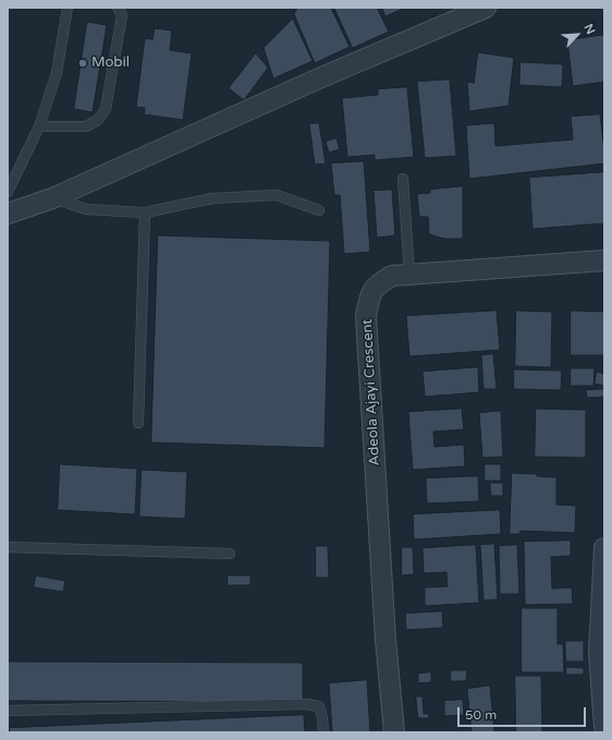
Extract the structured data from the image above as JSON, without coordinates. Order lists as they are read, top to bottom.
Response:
{
  "streets": {
    "street": ["Adeola Ajayi Crescent"]
  },
  "places": ["Mobil"],
  "scale_bar": "50 m",
  "north": "top right"
}
